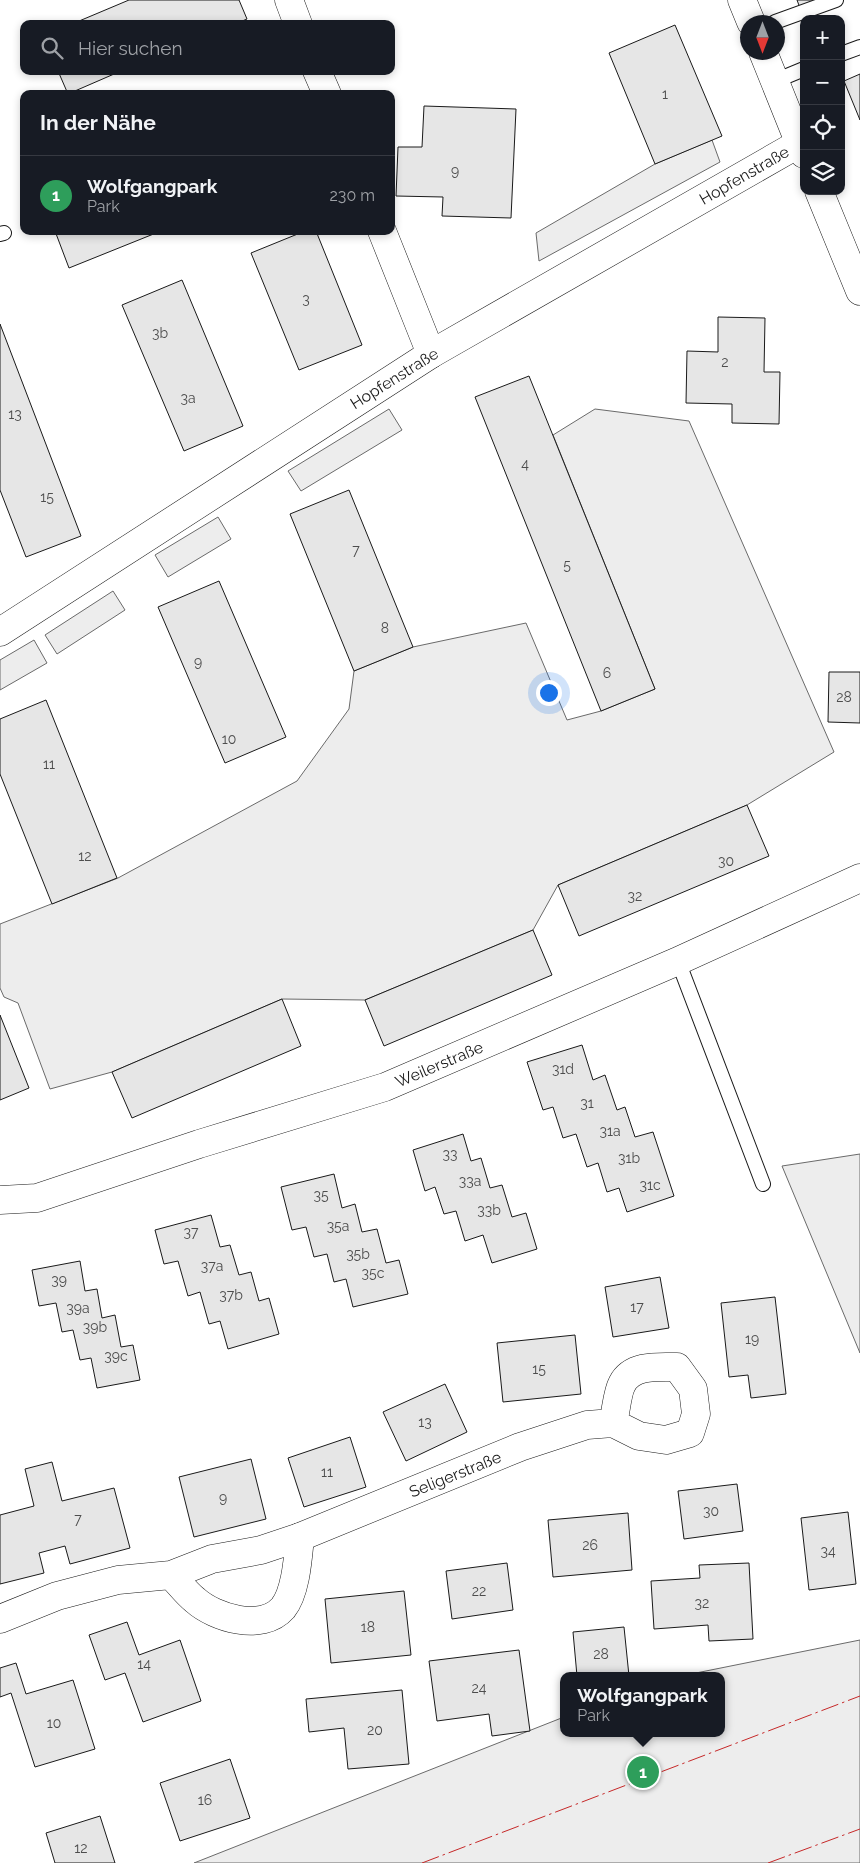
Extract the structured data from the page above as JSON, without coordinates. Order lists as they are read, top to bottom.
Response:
{
  "streets": {
    "street": ["Hopfenstraße", "Weilerstraße", "Seligerstraße"]
  },
  "house_numbers": [
    "1",
    "9",
    "3",
    "3b",
    "2",
    "3a",
    "13",
    "4",
    "15",
    "7",
    "5",
    "8",
    "9",
    "6",
    "28",
    "10",
    "11",
    "12",
    "30",
    "32",
    "31d",
    "31",
    "31a",
    "33",
    "31b",
    "33a",
    "31c",
    "35",
    "33b",
    "35a",
    "37",
    "35b",
    "37a",
    "35c",
    "39",
    "37b",
    "17",
    "39a",
    "39b",
    "19",
    "39c",
    "15",
    "13",
    "11",
    "9",
    "30",
    "7",
    "26",
    "34",
    "22",
    "32",
    "18",
    "28",
    "14",
    "24",
    "10",
    "20",
    "16",
    "12"
  ],
  "north": "bottom",
  "page": {
    "map_buttons": ["+", "−"],
    "search": "Hier suchen",
    "heading": "In der Nähe",
    "list": [
      {
        "mark": "1",
        "name": "Wolfgangpark",
        "note": "Park",
        "value": "230 m"
      }
    ],
    "popup": ["Wolfgangpark", "Park"],
    "pins": "1"
  }
}
